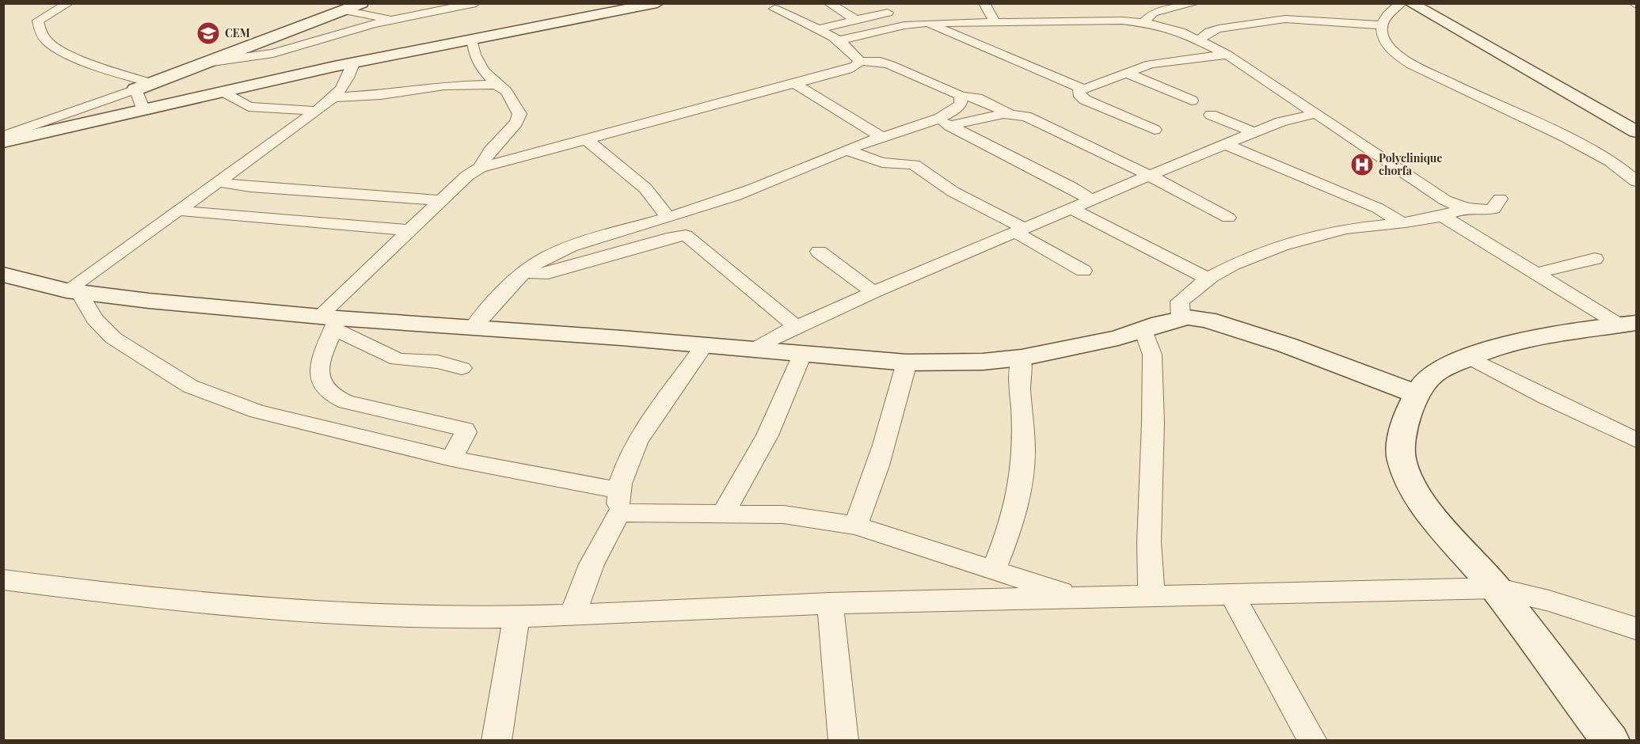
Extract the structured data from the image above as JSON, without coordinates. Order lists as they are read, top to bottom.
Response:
{
  "places": {
    "school or university": ["CEM"],
    "hospital": ["Polyclinique chorfa"]
  }
}
